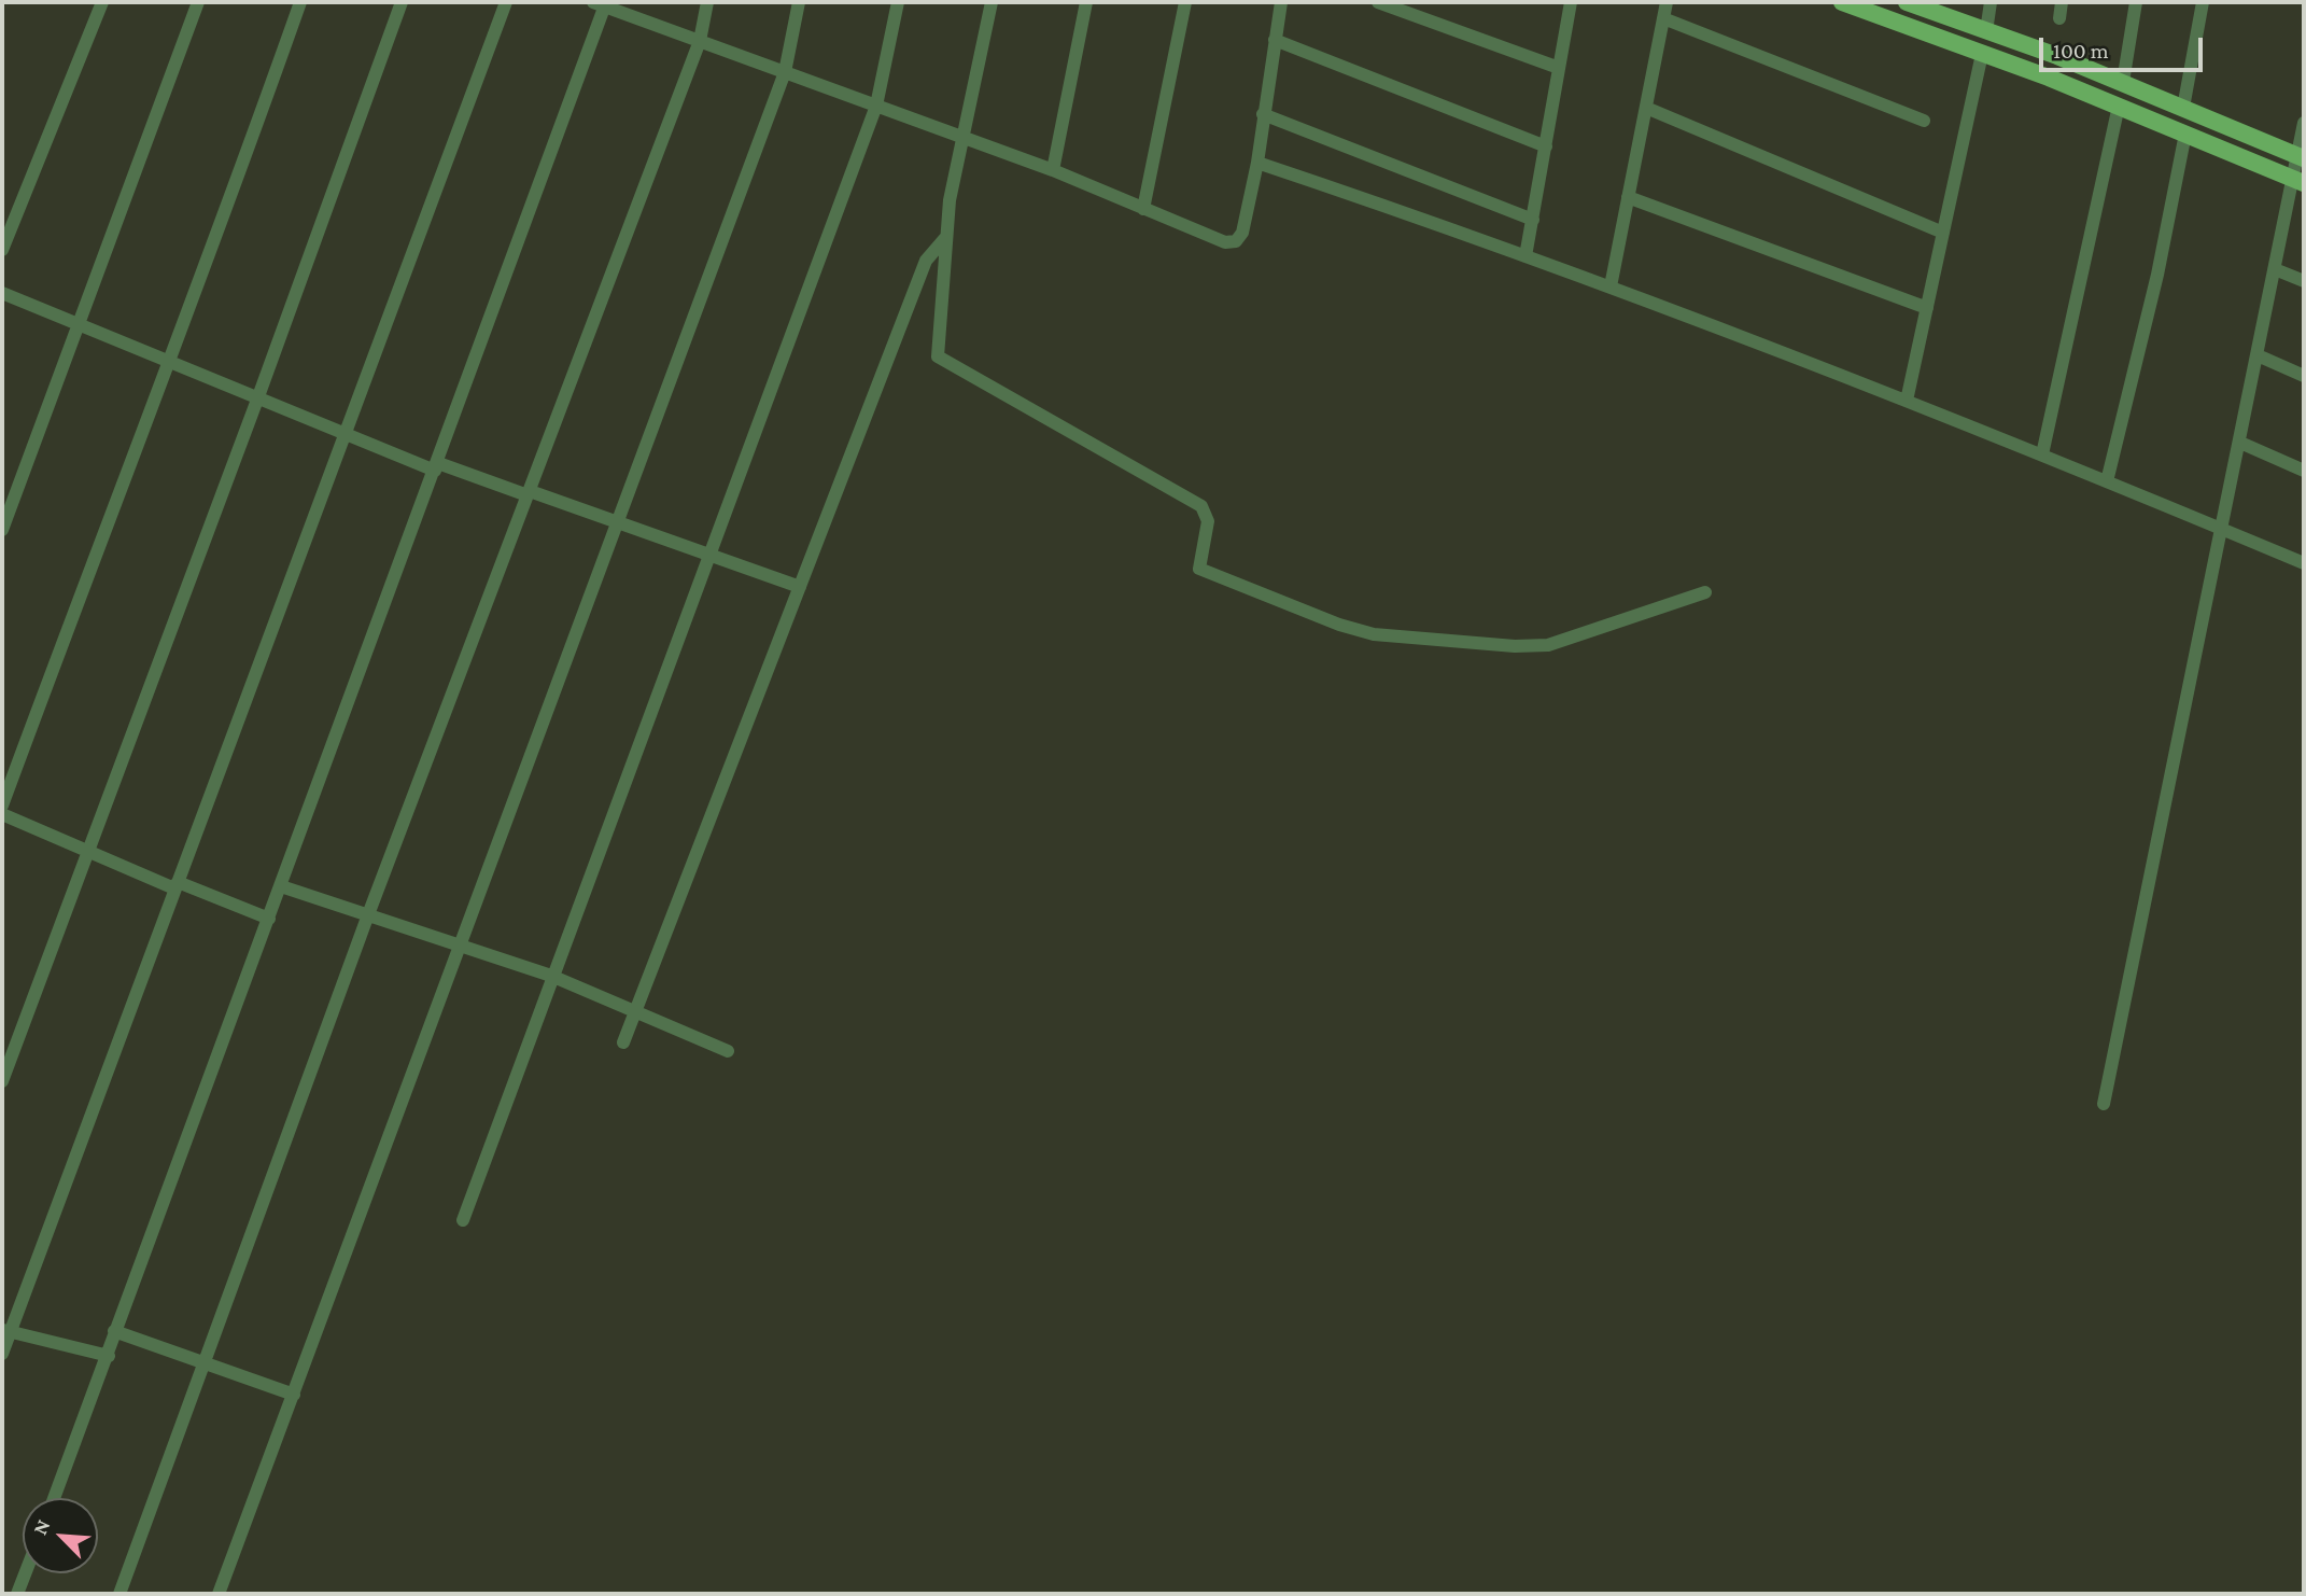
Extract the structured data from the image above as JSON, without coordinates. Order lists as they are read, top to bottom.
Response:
{
  "scale_bar": "100 m",
  "north": "top left"
}
